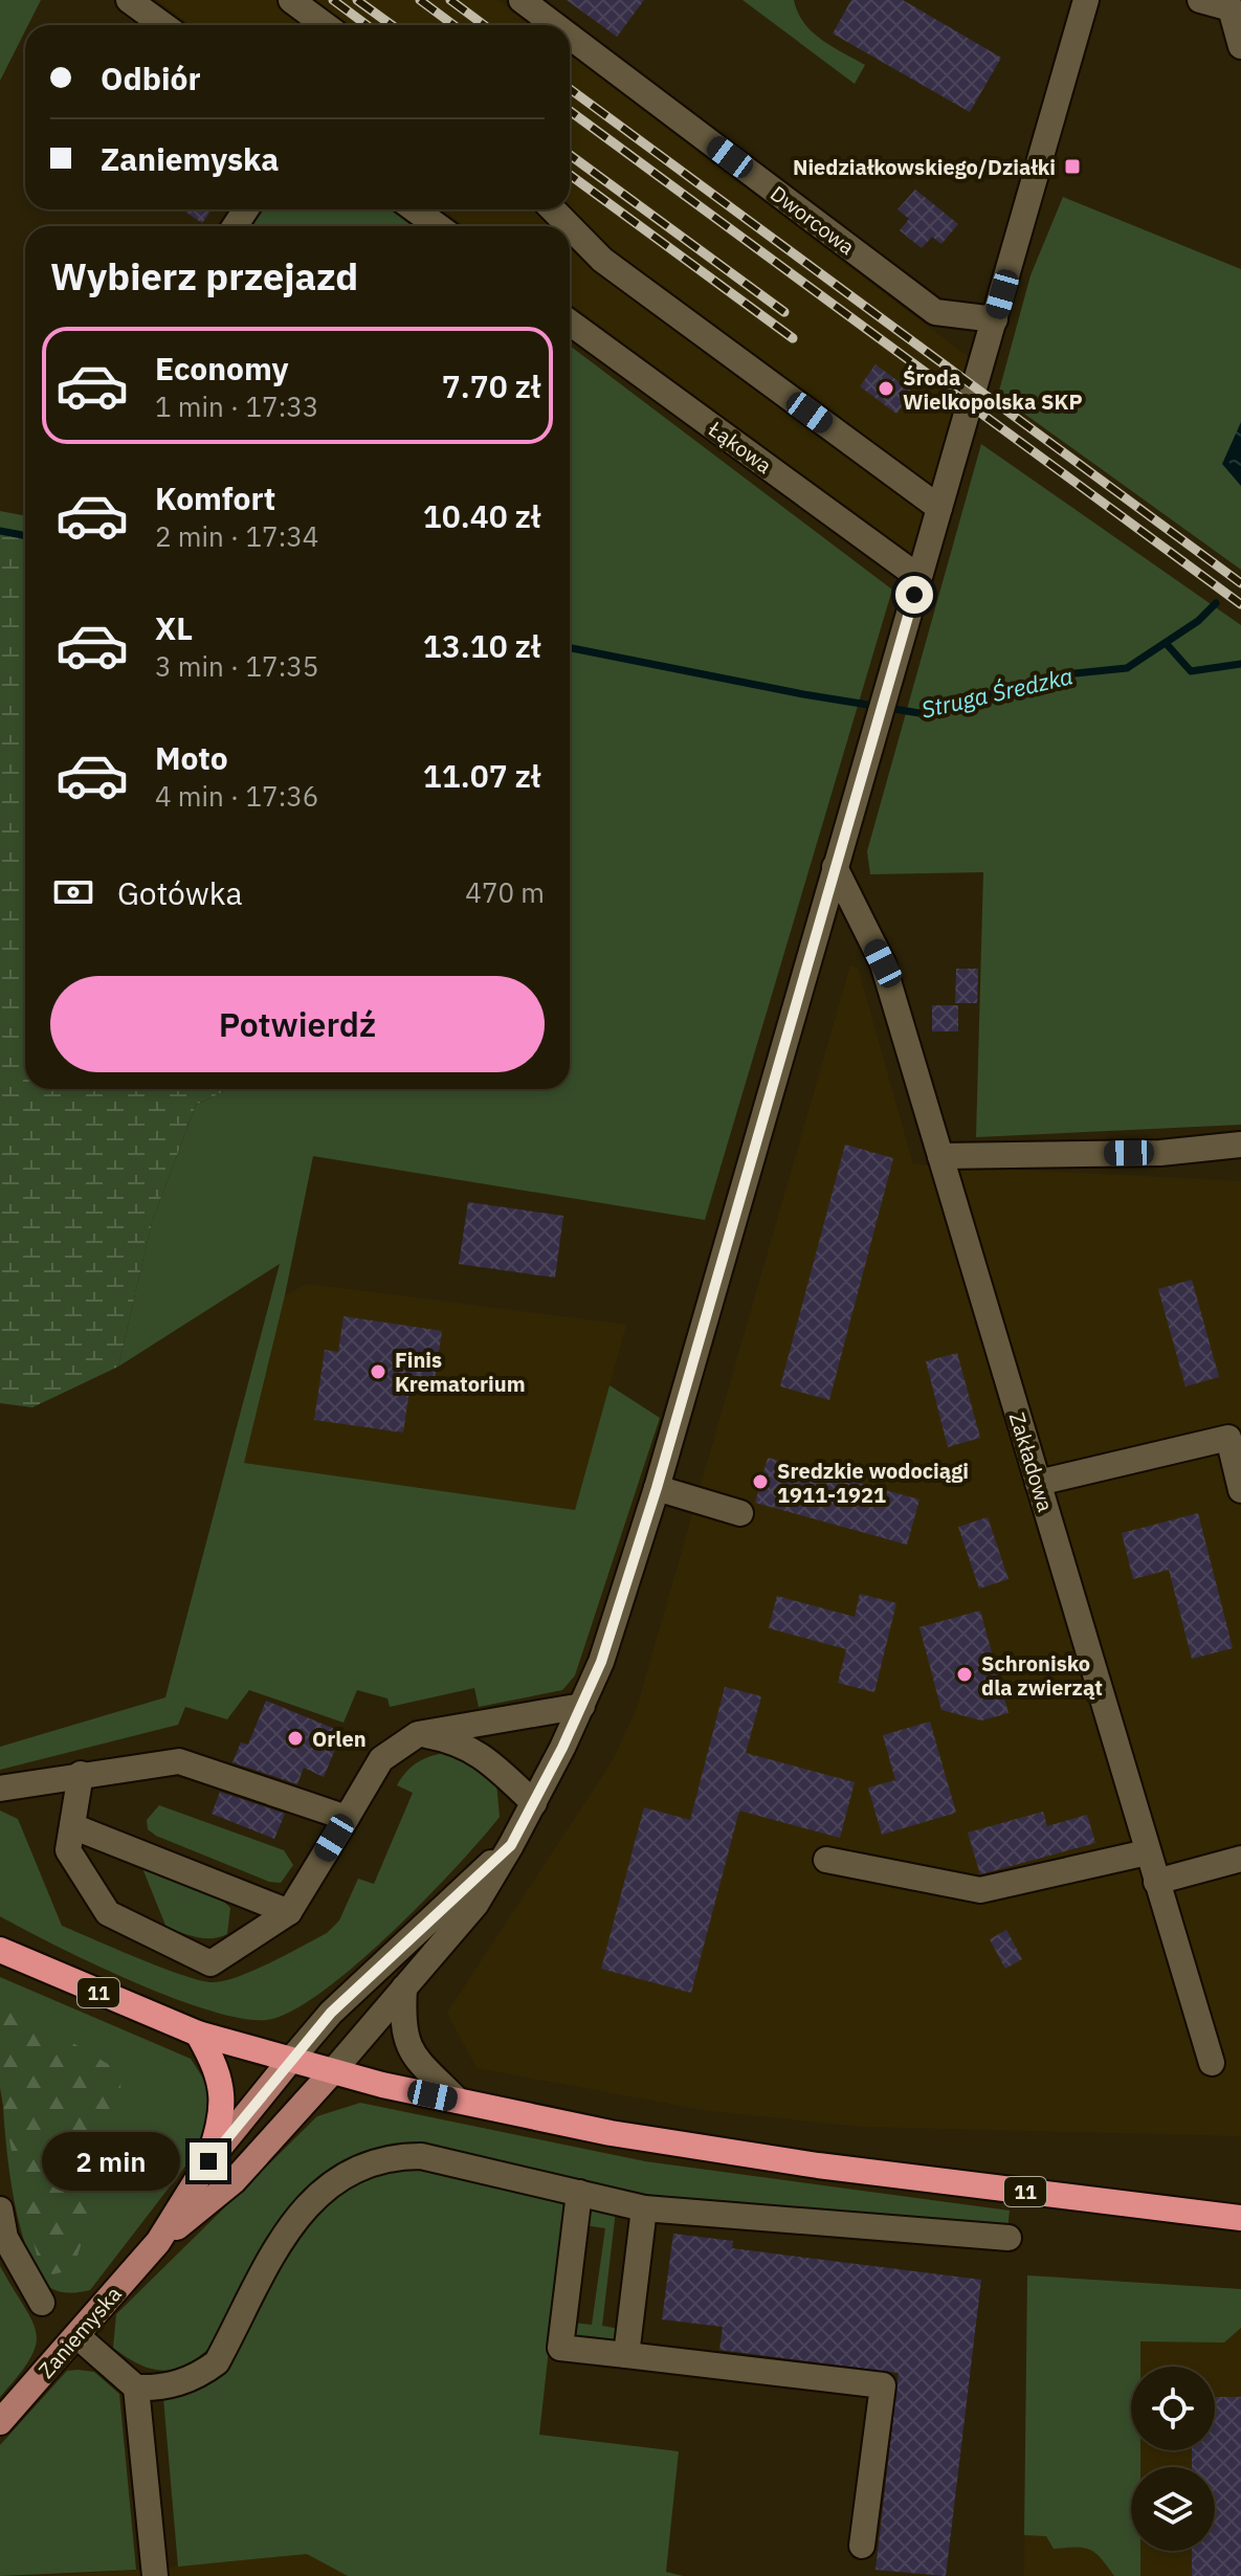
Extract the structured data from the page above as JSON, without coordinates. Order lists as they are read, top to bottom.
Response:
{
  "streets": {
    "highway": ["11"],
    "main road": ["Zaniemyska"],
    "street": ["Dworcowa", "Łąkowa", "Zakładowa"]
  },
  "crossings": [
    ["11", "Zaniemyska"]
  ],
  "water": ["Struga Średzka"],
  "places": {
    "transit": ["Niedziałkowskiego/Działki"],
    "other": [
      "Środa Wielkopolska SKP",
      "Finis Krematorium",
      "Sredzkie wodociągi 1911-1921",
      "Schronisko dla zwierząt",
      "Orlen"
    ]
  },
  "page": {
    "banner": ["Odbiór", "Zaniemyska"],
    "heading": "Wybierz przejazd",
    "list": [
      {
        "name": "Economy",
        "note": "1 min · 17:33",
        "value": "7.70 zł"
      },
      {
        "name": "Komfort",
        "note": "2 min · 17:34",
        "value": "10.40 zł"
      },
      {
        "name": "XL",
        "note": "3 min · 17:35",
        "value": "13.10 zł"
      },
      {
        "name": "Moto",
        "note": "4 min · 17:36",
        "value": "11.07 zł"
      }
    ],
    "pay": ["Gotówka", "470 m"],
    "buttons": "Potwierdź",
    "bubble": "2 min"
  }
}
